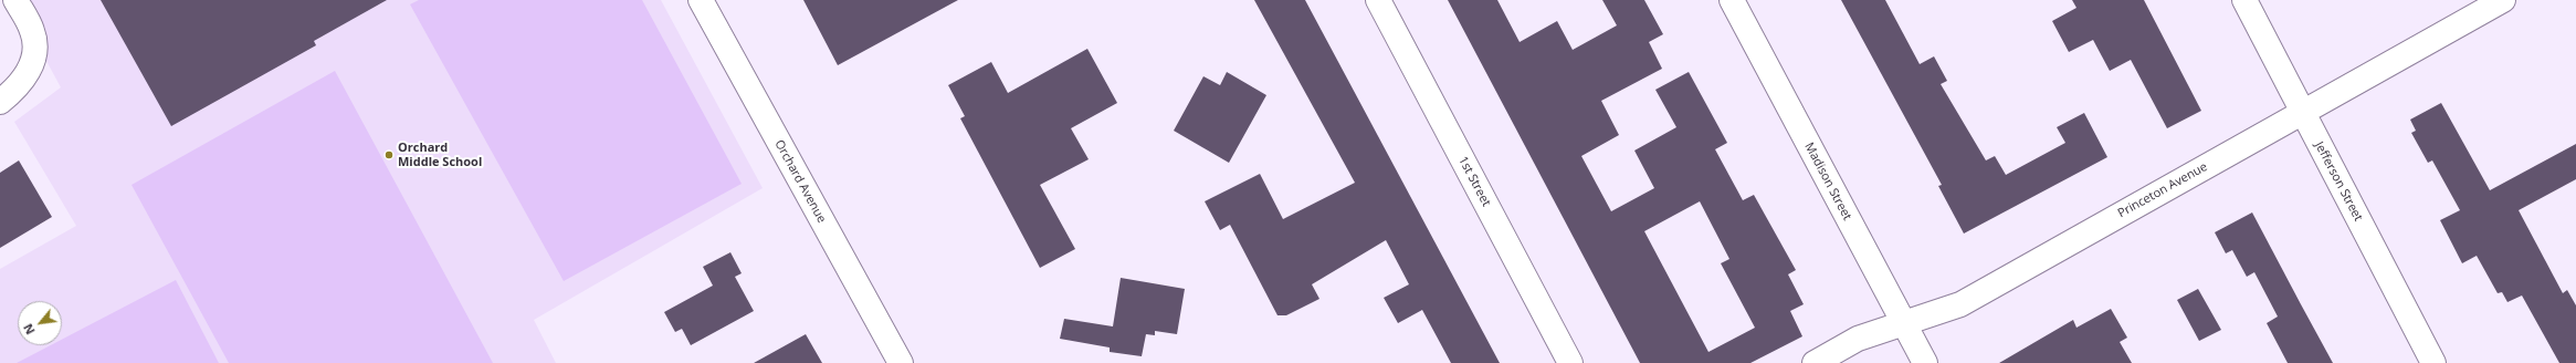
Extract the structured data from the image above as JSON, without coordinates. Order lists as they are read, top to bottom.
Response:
{
  "streets": {
    "street": [
      "Orchard Avenue",
      "1st Street",
      "Madison Street",
      "Jefferson Street",
      "Princeton Avenue"
    ]
  },
  "crossings": [
    ["Madison Street", "Princeton Avenue"],
    ["Jefferson Street", "Princeton Avenue"]
  ],
  "places": ["Orchard Middle School"],
  "north": "bottom left"
}
